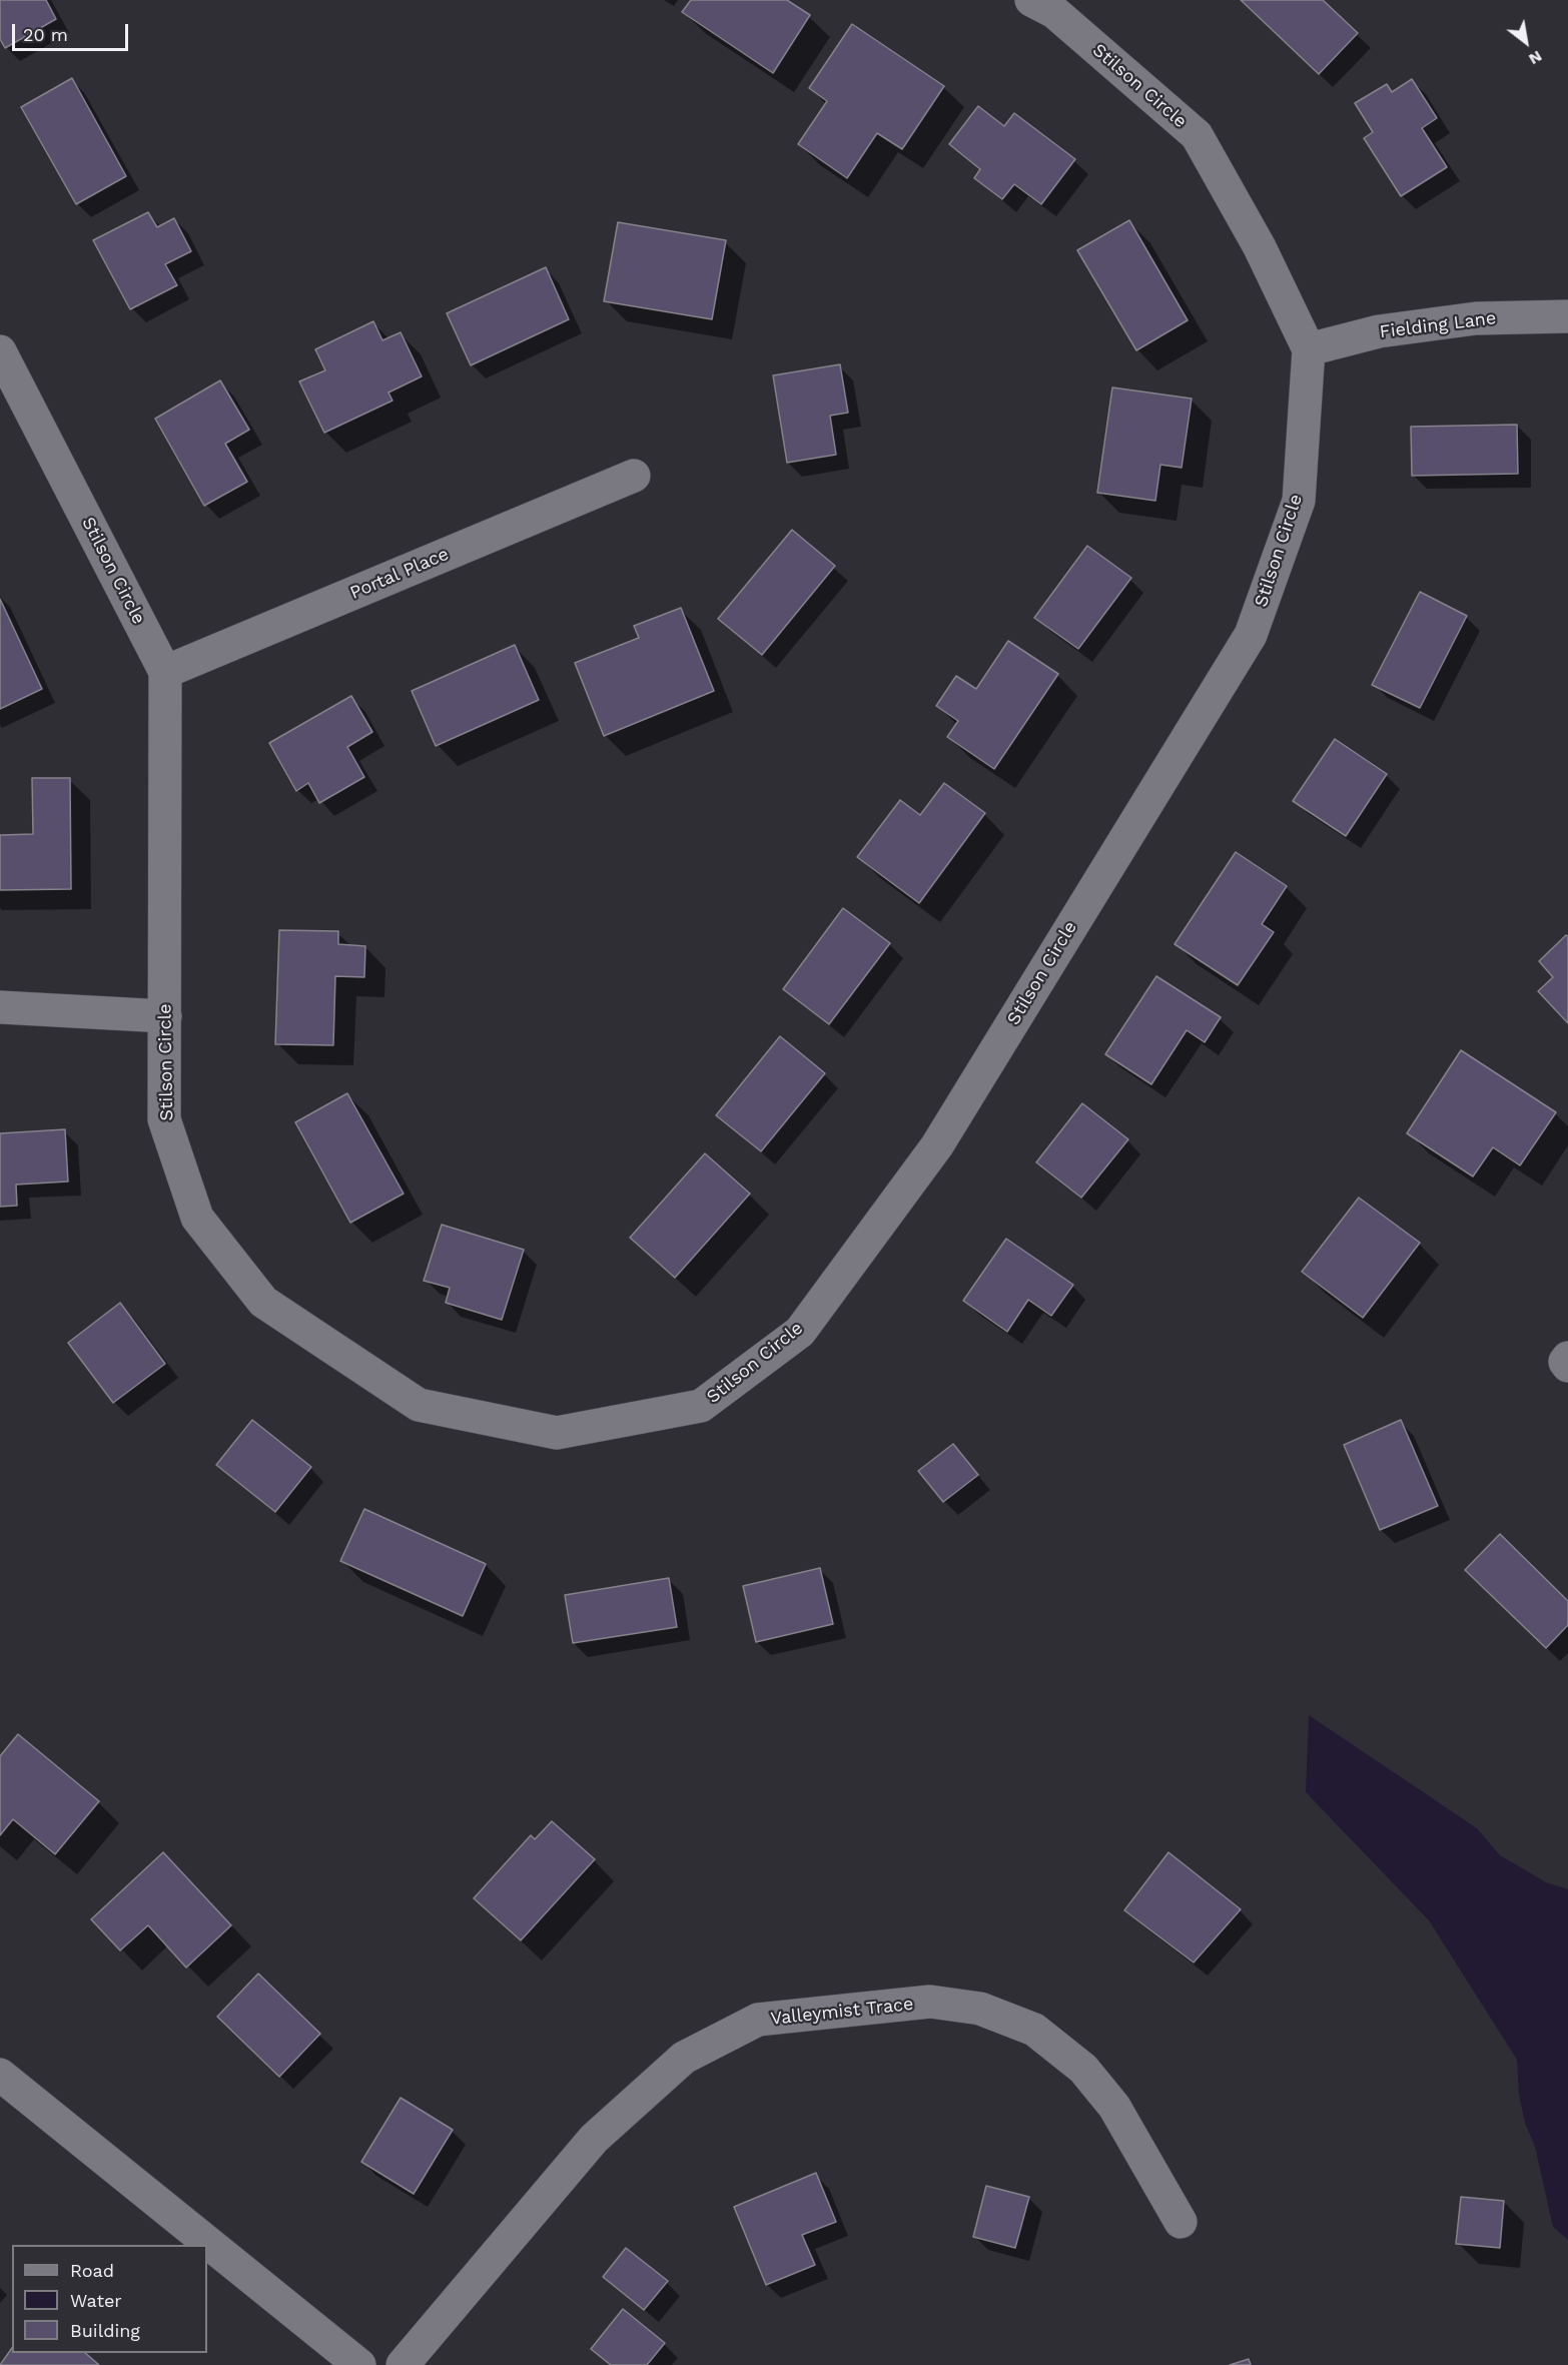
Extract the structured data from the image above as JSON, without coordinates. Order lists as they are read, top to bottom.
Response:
{
  "streets": {
    "street": [
      "Stilson Circle",
      "Fielding Lane",
      "Portal Place",
      "Valleymist Trace"
    ]
  },
  "crossings": [
    ["Stilson Circle", "Fielding Lane"],
    ["Stilson Circle", "Portal Place"]
  ],
  "legend": ["Road", "Water", "Building"],
  "scale_bar": "20 m",
  "north": "bottom right"
}
